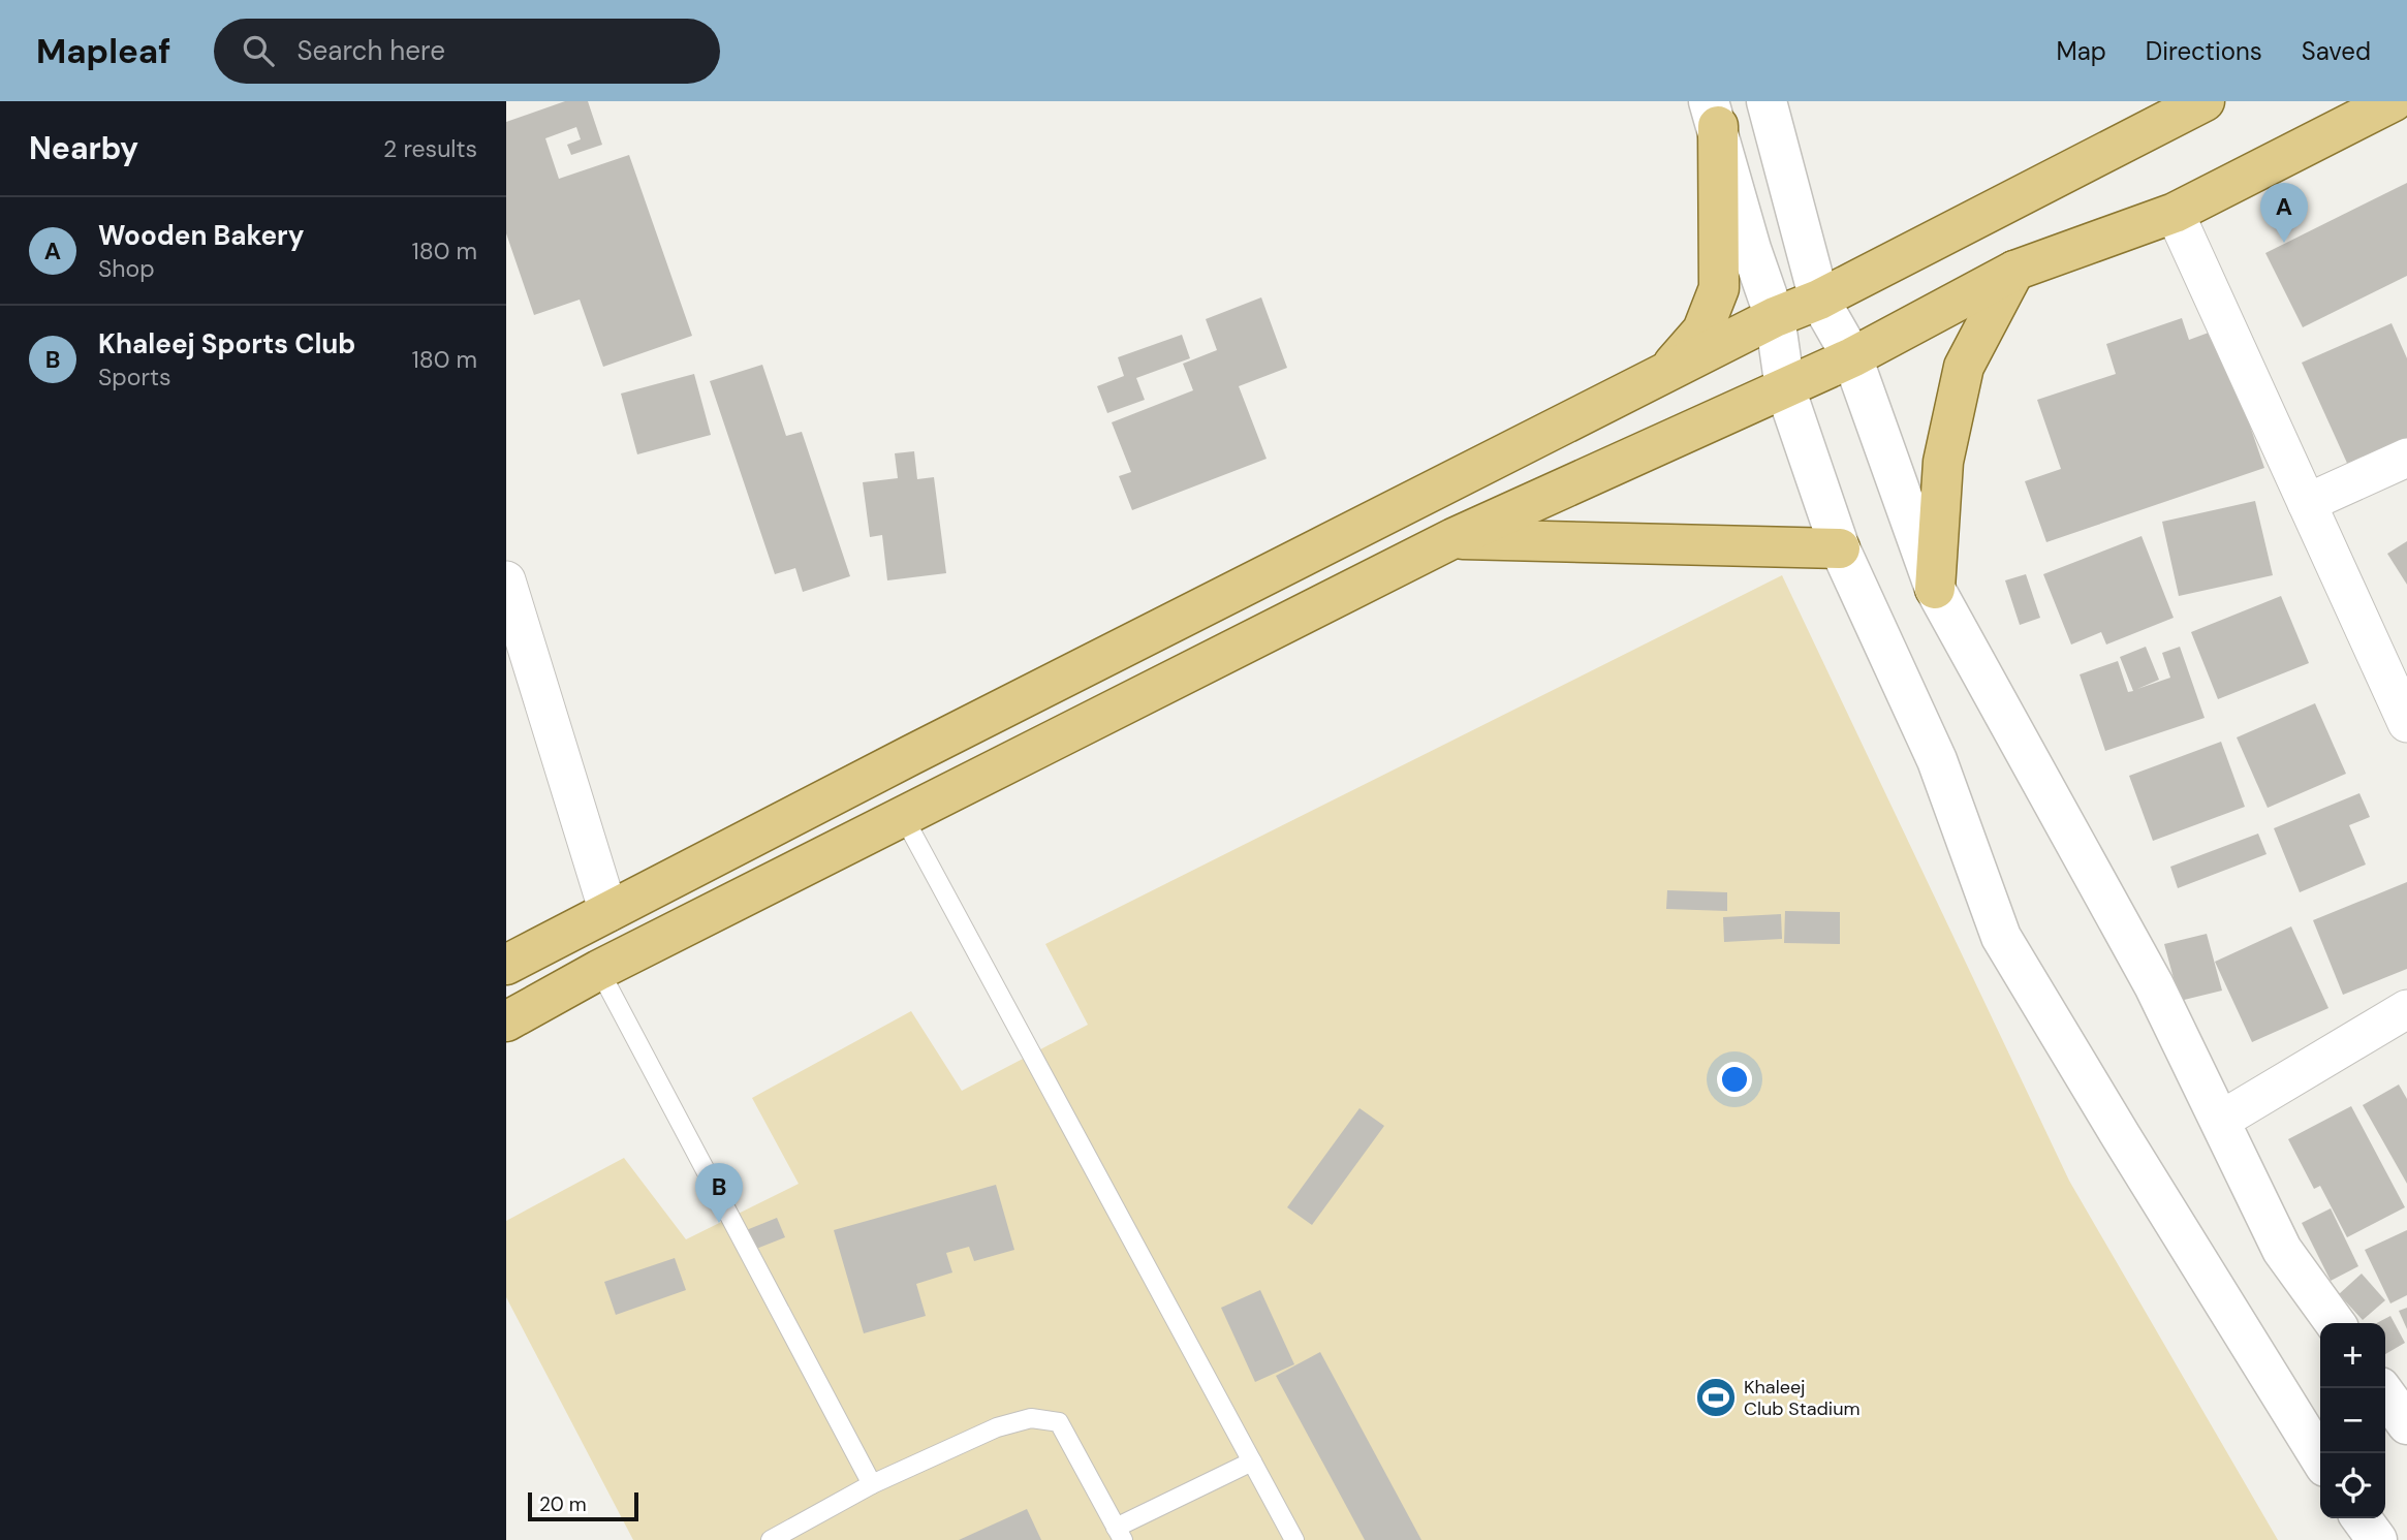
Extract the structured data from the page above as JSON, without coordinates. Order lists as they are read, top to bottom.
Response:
{
  "places": {
    "sports": ["Khaleej Club Stadium"]
  },
  "scale_bar": "20 m",
  "page": {
    "header": "Mapleaf",
    "search": "Search here",
    "nav": ["Map", "Directions", "Saved"],
    "heading": ["Nearby", "2 results"],
    "pins": ["A", "B"],
    "list": [
      {
        "mark": "A",
        "name": "Wooden Bakery",
        "note": "Shop",
        "value": "180 m"
      },
      {
        "mark": "B",
        "name": "Khaleej Sports Club",
        "note": "Sports",
        "value": "180 m"
      }
    ],
    "map_buttons": ["+", "−"],
    "scale": "20 m"
  }
}
